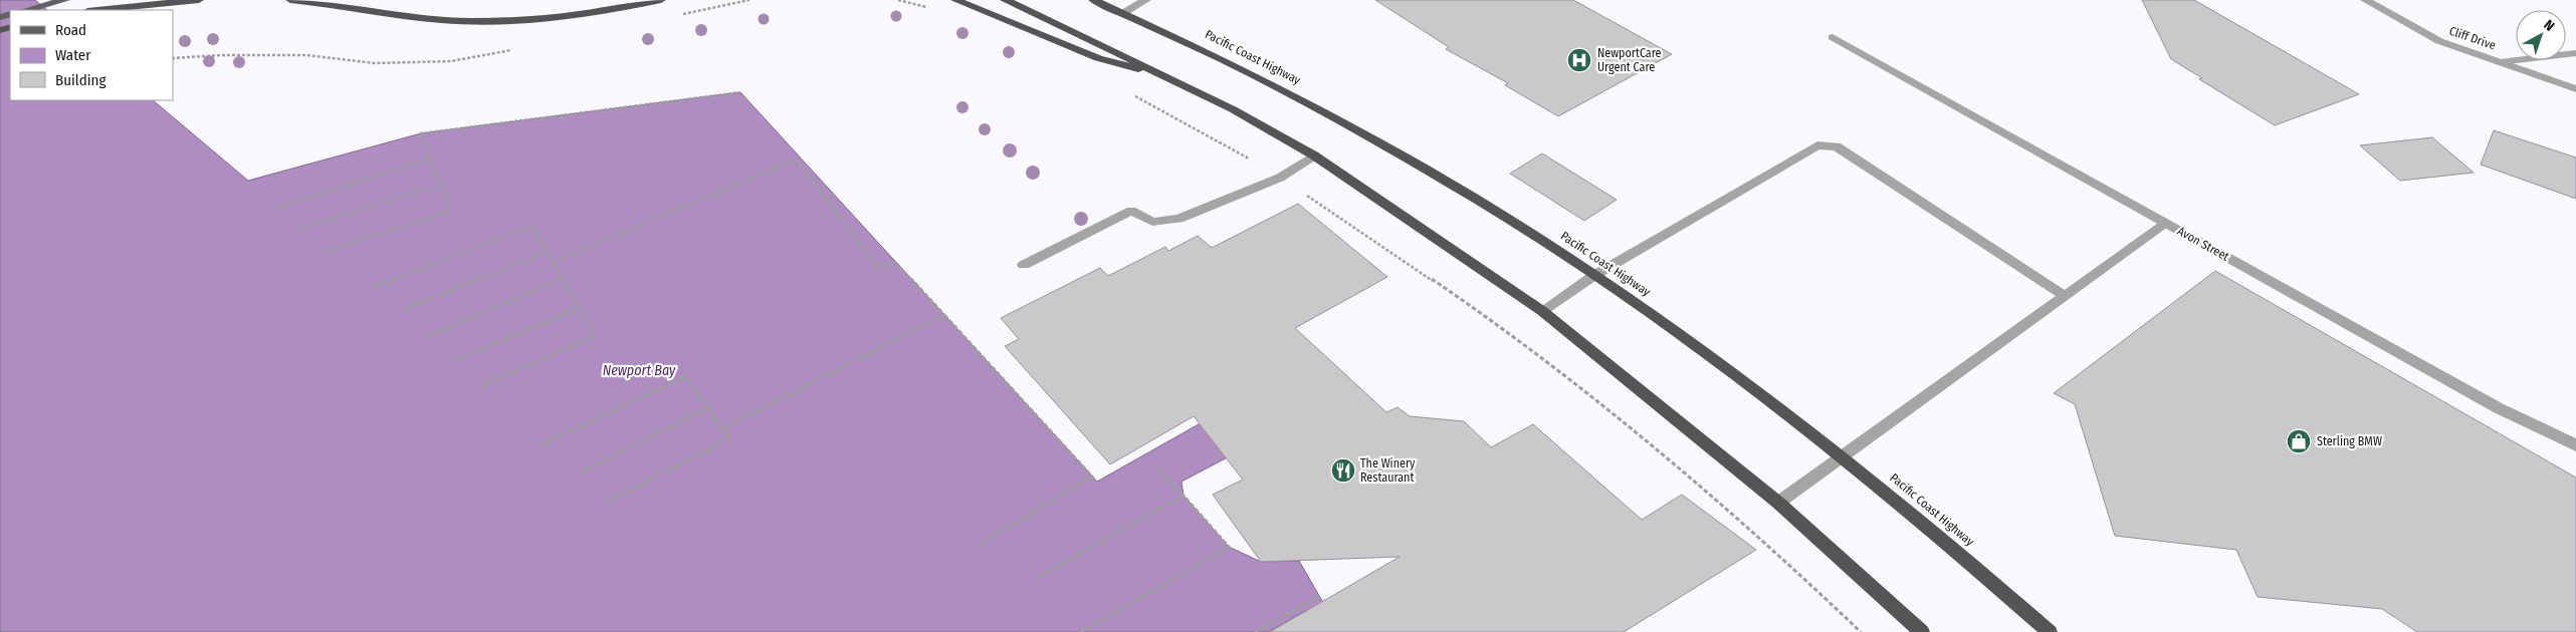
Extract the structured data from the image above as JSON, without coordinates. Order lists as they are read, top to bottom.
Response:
{
  "streets": {
    "highway": ["Pacific Coast Highway"],
    "street": ["Cliff Drive", "Avon Street"]
  },
  "water": ["Newport Bay"],
  "places": {
    "hospital": ["NewportCare Urgent Care"],
    "shop": ["Sterling BMW"],
    "restaurant": ["The Winery Restaurant"]
  },
  "legend": ["Road", "Water", "Building"],
  "north": "top right"
}
